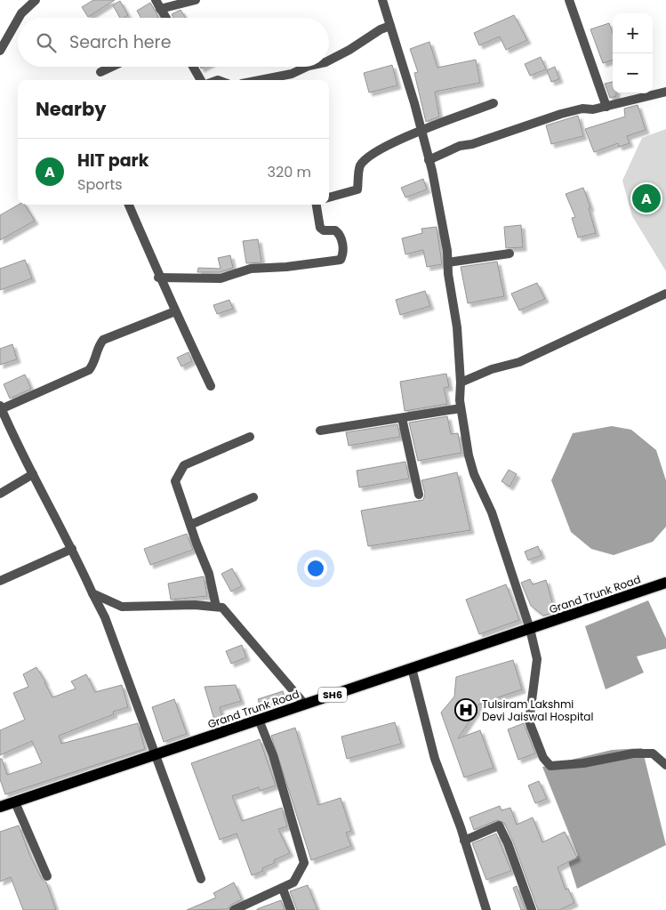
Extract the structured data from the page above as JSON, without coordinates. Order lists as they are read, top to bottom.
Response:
{
  "streets": {
    "main road": ["Grand Trunk Road", "SH6"]
  },
  "places": {
    "hospital": ["Tulsiram Lakshmi Devi Jaiswal Hospital"]
  },
  "page": {
    "map_buttons": ["+", "−"],
    "search": "Search here",
    "heading": "Nearby",
    "list": [
      {
        "mark": "A",
        "name": "HIT park",
        "note": "Sports",
        "value": "320 m"
      }
    ],
    "pins": "A"
  }
}
